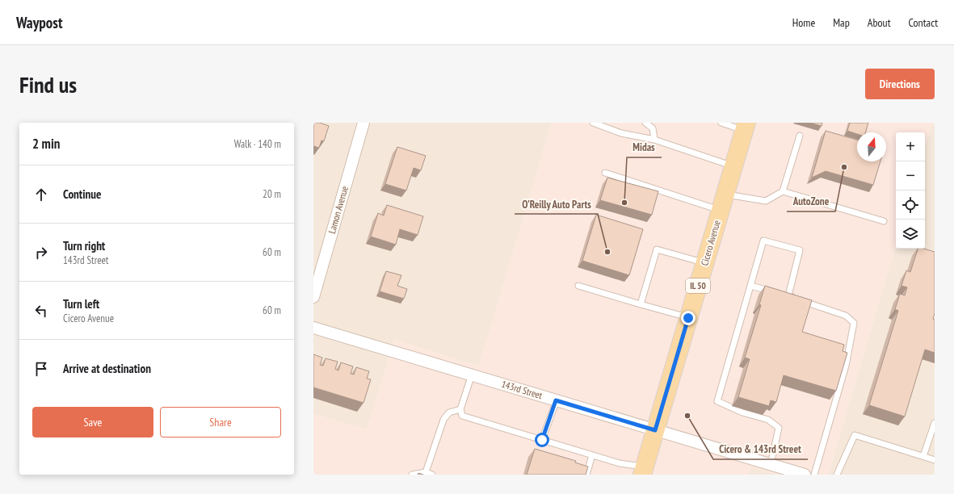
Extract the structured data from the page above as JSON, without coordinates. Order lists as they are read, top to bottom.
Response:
{
  "streets": {
    "main road": ["Cicero Avenue", "IL 50"],
    "street": ["Lamon Avenue", "143rd Street"]
  },
  "crossings": [
    ["Cicero Avenue", "143rd Street"]
  ],
  "places": [
    "AutoZone",
    "Midas",
    "O'Reilly Auto Parts",
    "Cicero & 143rd Street"
  ],
  "north": "top",
  "page": {
    "header": "Waypost",
    "nav": [
      "Home",
      "Map",
      "About",
      "Contact"
    ],
    "buttons": [
      "Directions",
      ["Save", "Share"]
    ],
    "title": "Find us",
    "heading": ["2 min", "Walk · 140 m"],
    "map_buttons": ["+", "−"],
    "list": [
      ["Continue", "20 m"],
      ["Turn right", "143rd Street", "60 m"],
      ["Turn left", "Cicero Avenue", "60 m"],
      "Arrive at destination"
    ]
  }
}
